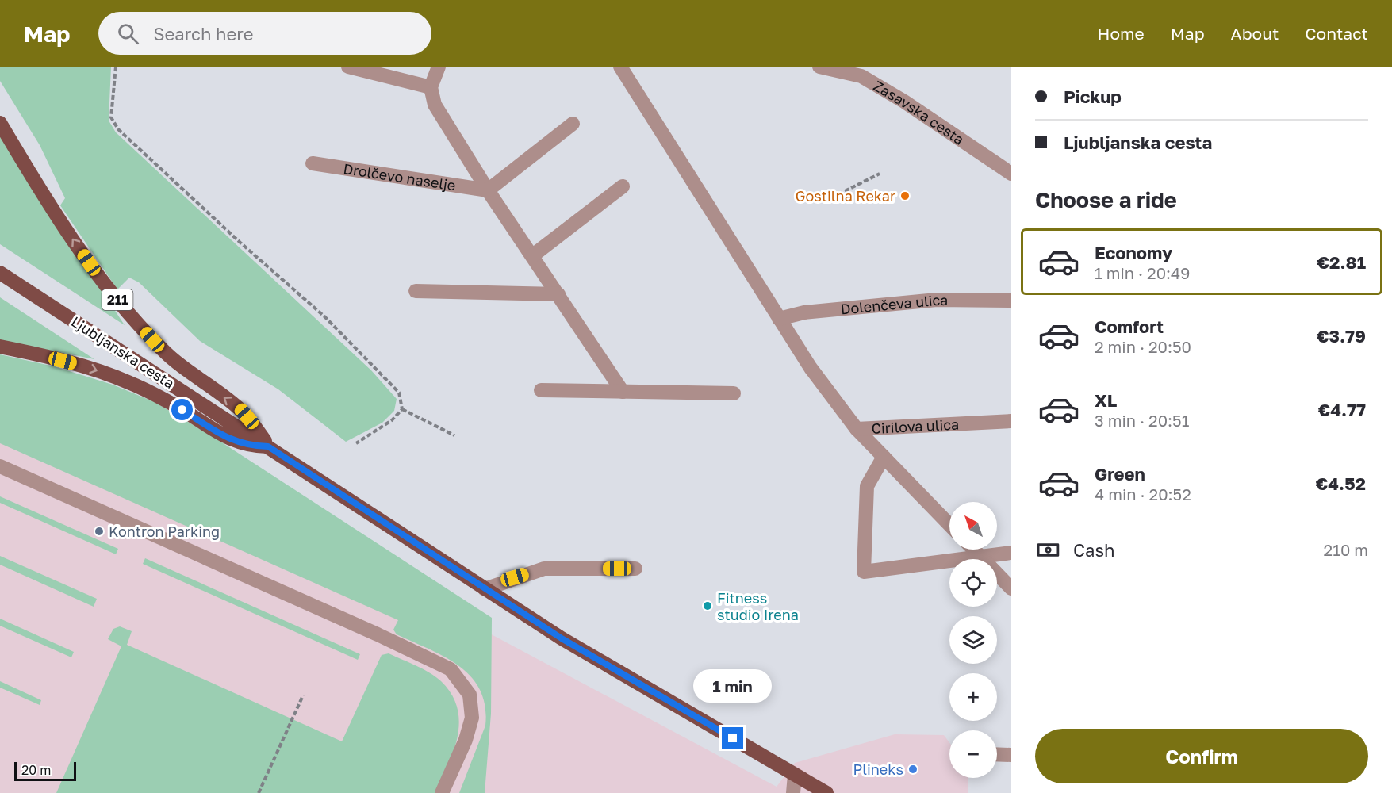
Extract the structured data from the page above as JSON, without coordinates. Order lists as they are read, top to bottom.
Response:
{
  "streets": {
    "main road": ["211", "Ljubljanska cesta"],
    "street": [
      "Zasavska cesta",
      "Drolčevo naselje",
      "Dolenčeva ulica",
      "Cirilova ulica"
    ]
  },
  "crossings": [
    ["211", "Ljubljanska cesta"]
  ],
  "places": [
    "Gostilna Rekar",
    "Kontron Parking",
    "Fitness studio Irena",
    "Plineks"
  ],
  "scale_bar": "20 m",
  "north": "top left",
  "page": {
    "header": "Map",
    "search": "Search here",
    "nav": [
      "Home",
      "Map",
      "About",
      "Contact"
    ],
    "banner": ["Pickup", "Ljubljanska cesta"],
    "heading": "Choose a ride",
    "list": [
      {
        "name": "Economy",
        "note": "1 min · 20:49",
        "value": "€2.81"
      },
      {
        "name": "Comfort",
        "note": "2 min · 20:50",
        "value": "€3.79"
      },
      {
        "name": "XL",
        "note": "3 min · 20:51",
        "value": "€4.77"
      },
      {
        "name": "Green",
        "note": "4 min · 20:52",
        "value": "€4.52"
      }
    ],
    "map_buttons": ["+", "−"],
    "pay": ["Cash", "210 m"],
    "bubble": "1 min",
    "buttons": "Confirm",
    "scale": "20 m"
  }
}
